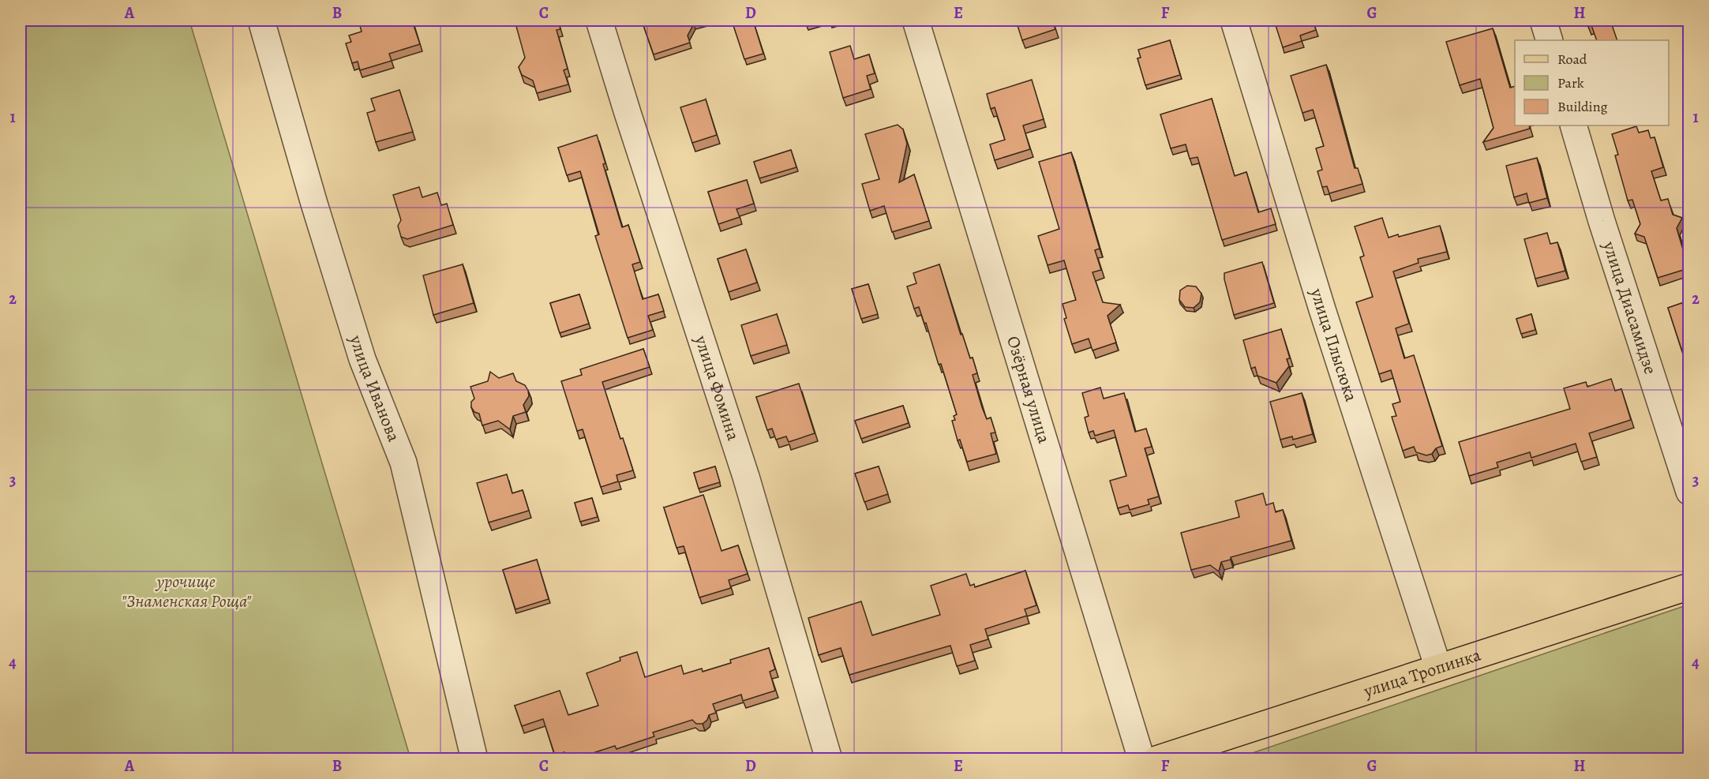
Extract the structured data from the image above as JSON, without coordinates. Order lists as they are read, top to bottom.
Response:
{
  "streets": {
    "main road": ["улица Тропинка"],
    "street": [
      "улица Диасамидзе",
      "улица Плысюка",
      "улица Иванова",
      "улица Фомина",
      "Озёрная улица"
    ]
  },
  "crossings": [
    ["улица Плысюка", "улица Тропинка"]
  ],
  "parks": ["урочище \"Знаменская Роща\""],
  "legend": ["Road", "Park", "Building"],
  "grid": {
    "columns": [
      "A",
      "B",
      "C",
      "D",
      "E",
      "F",
      "G",
      "H"
    ],
    "rows": [
      "1",
      "2",
      "3",
      "4"
    ]
  }
}
